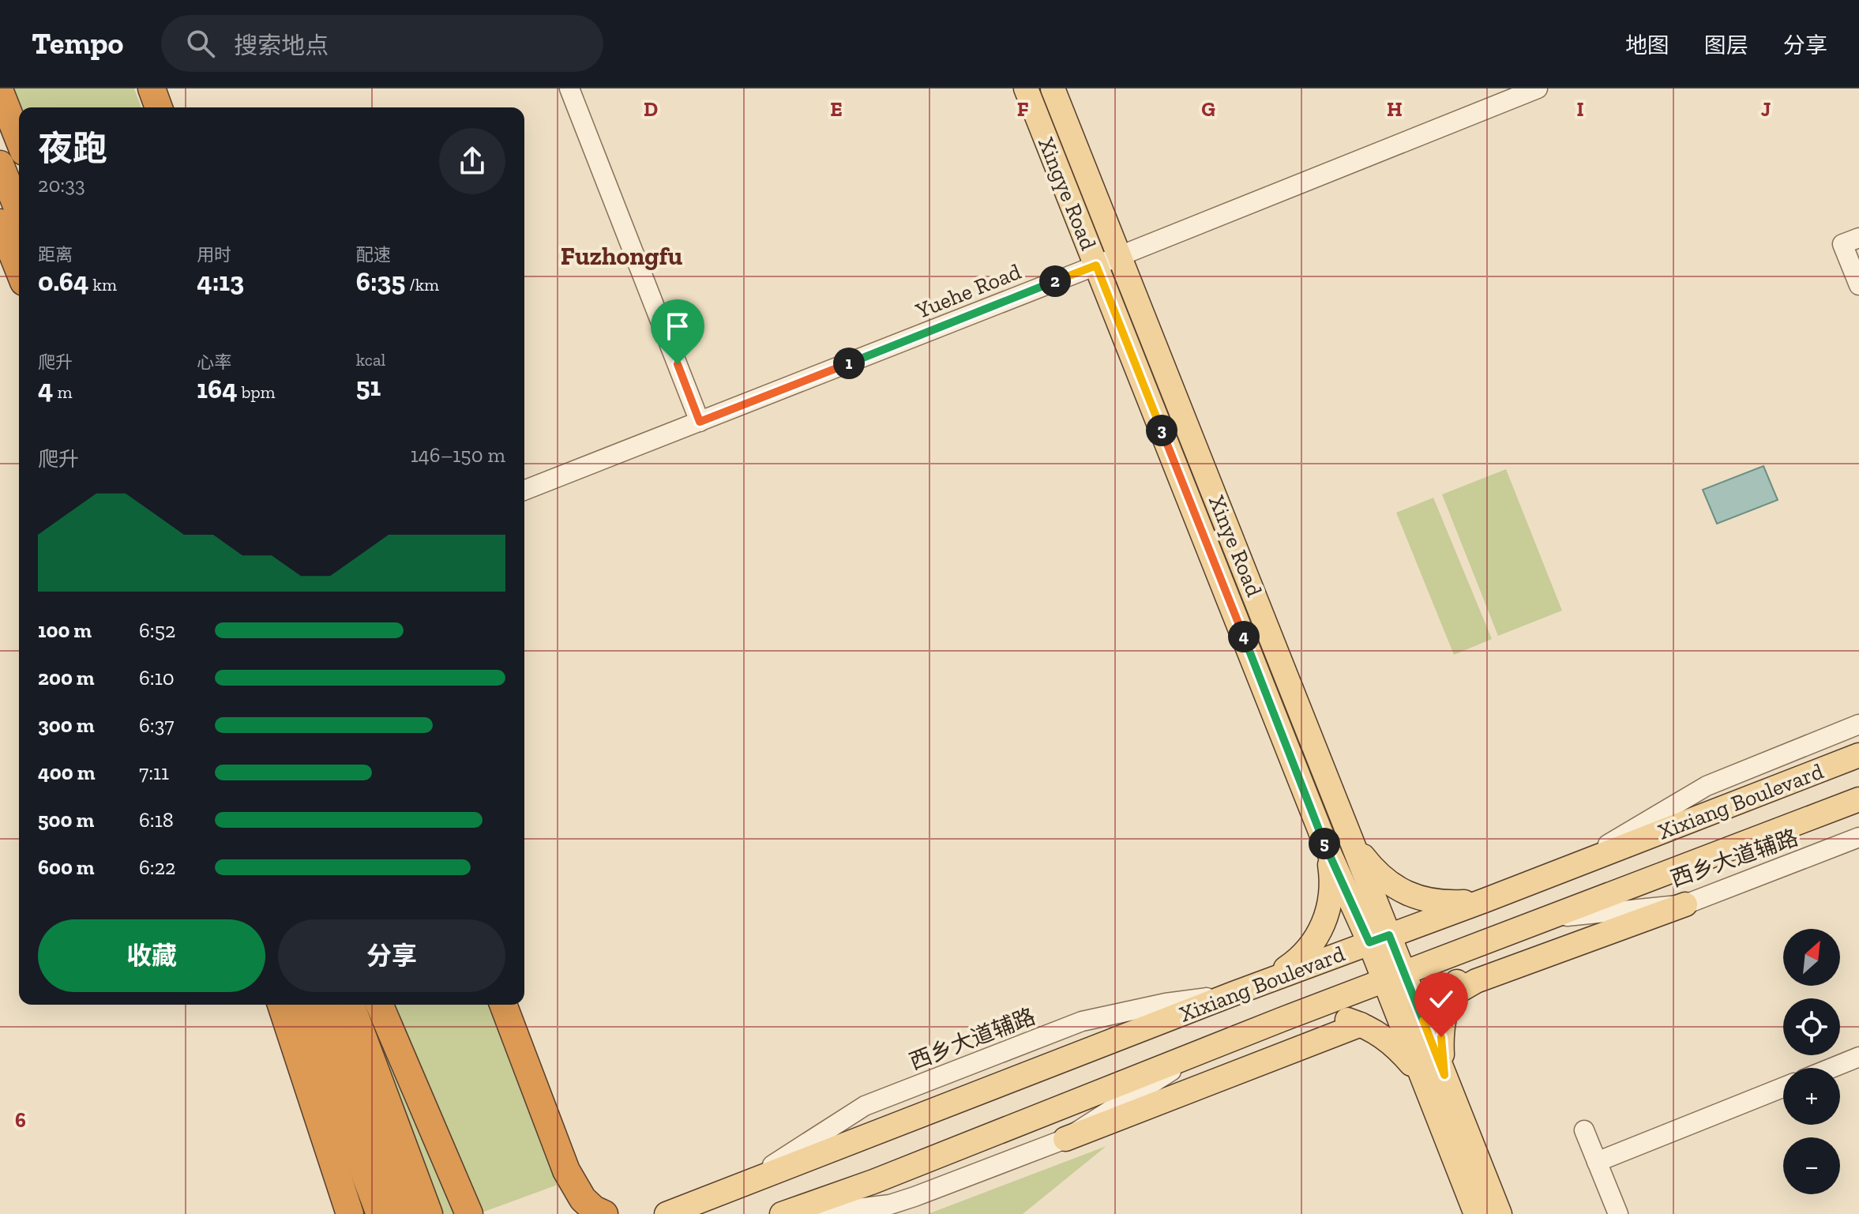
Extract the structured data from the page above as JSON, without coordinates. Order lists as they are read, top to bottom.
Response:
{
  "streets": {
    "main road": ["Xingye Road", "Xinye Road", "Xixiang Boulevard"],
    "street": ["Yuehe Road", "西乡大道辅路"]
  },
  "crossings": [
    ["Xingye Road", "Yuehe Road"],
    ["Xingye Road", "Xinye Road"],
    ["Xingye Road", "Xixiang Boulevard"],
    ["Yuehe Road", "Xinye Road"],
    ["Xinye Road", "Xixiang Boulevard"],
    ["Xixiang Boulevard", "西乡大道辅路"]
  ],
  "districts": ["Fuzhongfu"],
  "north": "top right",
  "page": {
    "header": "Tempo",
    "search": "搜索地点",
    "nav": ["地图", "图层", "分享"],
    "heading": ["夜跑", "20:33"],
    "stats": [
      ["距离", "0.64 km"],
      ["用时", "4:13"],
      ["配速", "6:35 /km"],
      ["爬升", "4 m"],
      ["心率", "164 bpm"],
      ["kcal", "51"]
    ],
    "pins": [
      "2",
      "1",
      "3",
      "4",
      "5"
    ],
    "chart": ["爬升", "146–150 m"],
    "list": [
      {
        "name": "100 m",
        "note": "6:52"
      },
      {
        "name": "200 m",
        "note": "6:10"
      },
      {
        "name": "300 m",
        "note": "6:37"
      },
      {
        "name": "400 m",
        "note": "7:11"
      },
      {
        "name": "500 m",
        "note": "6:18"
      },
      {
        "name": "600 m",
        "note": "6:22"
      }
    ],
    "buttons": ["收藏", "分享"],
    "map_buttons": ["+", "−"]
  },
  "grid": {
    "columns": [
      "D",
      "E",
      "F",
      "G",
      "H",
      "I",
      "J"
    ],
    "rows": ["6"]
  }
}
